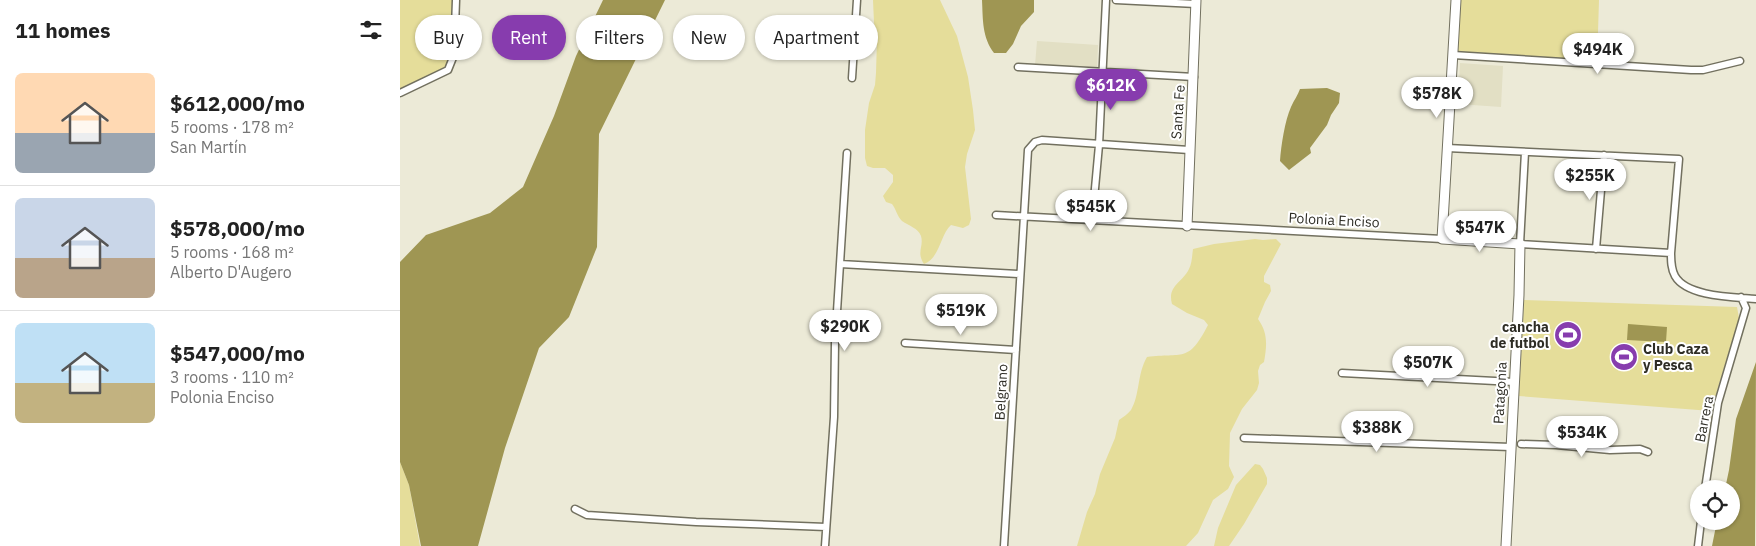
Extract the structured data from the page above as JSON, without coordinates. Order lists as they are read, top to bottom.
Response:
{
  "streets": {
    "main road": ["Santa Fe", "Polonia Enciso", "Patagonia"],
    "street": ["Belgrano", "Barrera"]
  },
  "crossings": [
    ["Santa Fe", "Polonia Enciso"],
    ["Polonia Enciso", "Belgrano"],
    ["Polonia Enciso", "Patagonia"]
  ],
  "places": {
    "sports": ["cancha de futbol", "Club Caza y Pesca"]
  },
  "page": {
    "heading": "11 homes",
    "chip": [
      "Buy",
      "Rent",
      "Filters",
      "New",
      "Apartment"
    ],
    "price": [
      "$494K",
      "$612K",
      "$578K",
      "$255K",
      "$545K",
      "$547K",
      "$519K",
      "$290K",
      "$507K",
      "$388K",
      "$534K"
    ],
    "list": [
      {
        "name": "$612,000/mo",
        "note": "5 rooms · 178 m² · San Martín"
      },
      {
        "name": "$578,000/mo",
        "note": "5 rooms · 168 m² · Alberto D'Augero"
      },
      {
        "name": "$547,000/mo",
        "note": "3 rooms · 110 m² · Polonia Enciso"
      }
    ]
  }
}
